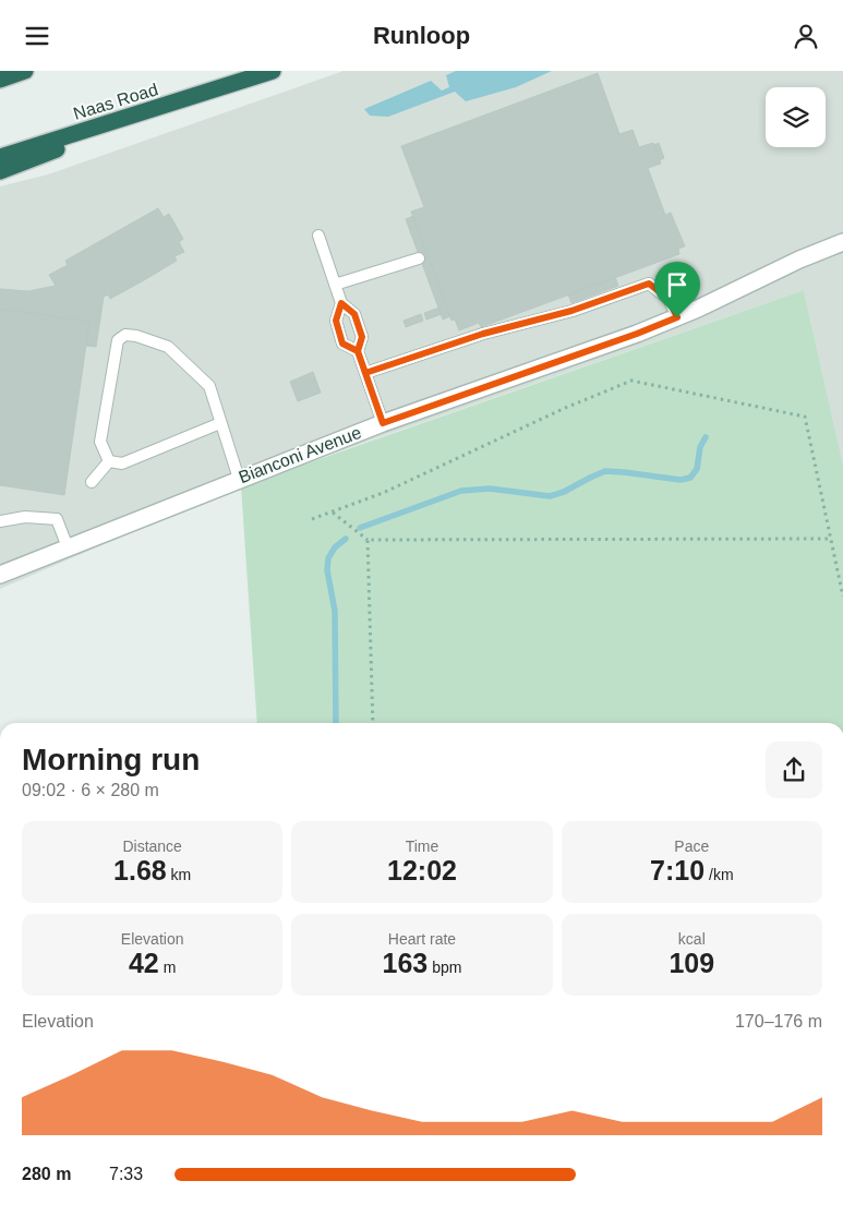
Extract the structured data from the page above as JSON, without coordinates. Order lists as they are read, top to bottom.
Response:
{
  "streets": {
    "highway": ["Naas Road"],
    "street": ["Bianconi Avenue"]
  },
  "page": {
    "header": "Runloop",
    "heading": ["Morning run", "09:02 · 6 × 280 m"],
    "stats": [
      ["Distance", "1.68 km"],
      ["Time", "12:02"],
      ["Pace", "7:10 /km"],
      ["Elevation", "42 m"],
      ["Heart rate", "163 bpm"],
      ["kcal", "109"]
    ],
    "chart": ["Elevation", "170–176 m"],
    "list": [
      {
        "name": "280 m",
        "note": "7:33"
      }
    ]
  }
}
